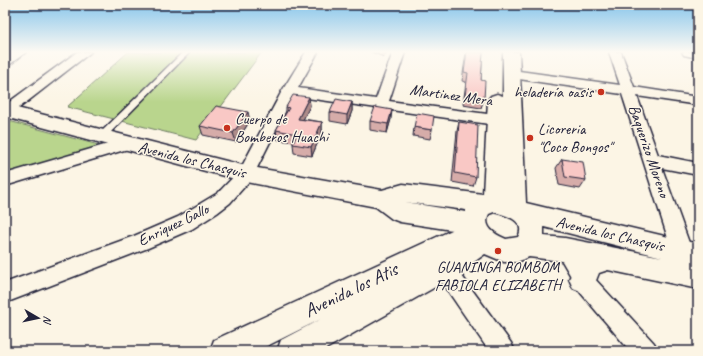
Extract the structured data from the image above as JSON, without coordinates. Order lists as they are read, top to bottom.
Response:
{
  "streets": {
    "main road": ["Avenida los Chasquis", "Avenida los Atis"],
    "street": ["Martinez Mera", "Baquerizo Moreno", "Enriquez Gallo"]
  },
  "crossings": [
    ["Martinez Mera", "Enriquez Gallo"],
    ["Baquerizo Moreno", "Avenida los Chasquis"],
    ["Avenida los Chasquis", "Enriquez Gallo"],
    ["Avenida los Chasquis", "Avenida los Atis"]
  ],
  "places": [
    "heladería oasis",
    "Cuerpo de Bomberos Huachi",
    "Licoreria \"Coco Bongos\"",
    "GUANINGA BOMBOM FABIOLA ELIZABETH"
  ],
  "north": "right"
}
